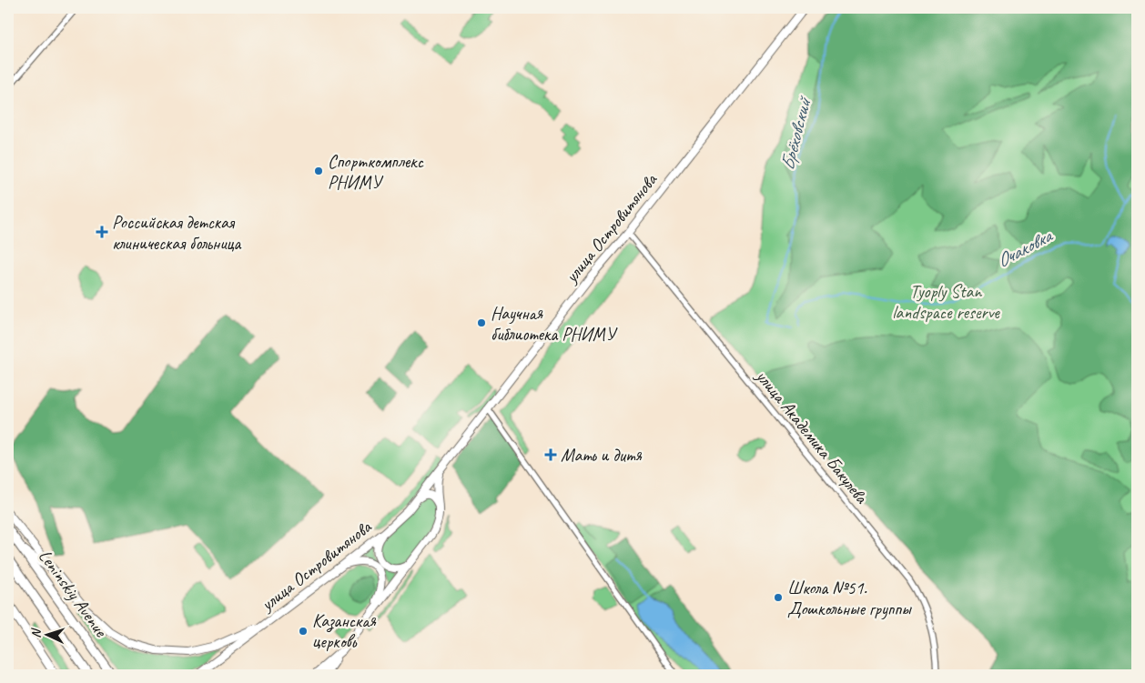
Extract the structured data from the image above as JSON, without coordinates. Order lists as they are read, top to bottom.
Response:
{
  "streets": {
    "main road": ["улица Островитянова", "Leninskiy Avenue"],
    "street": ["улица Академика Бакулева"]
  },
  "crossings": [
    ["улица Островитянова", "улица Академика Бакулева"]
  ],
  "water": ["Брёховский", "Очаковка"],
  "parks": ["Tyoply Stan landspace reserve"],
  "places": {
    "other": [
      "Спорткомплекс РНИМУ",
      "Научная библиотека РНИМУ",
      "Школа №51. Дошкольные группы",
      "Казанская церковь"
    ],
    "health": ["Российская детская клиническая больница", "Мать и дитя"]
  },
  "north": "left"
}
